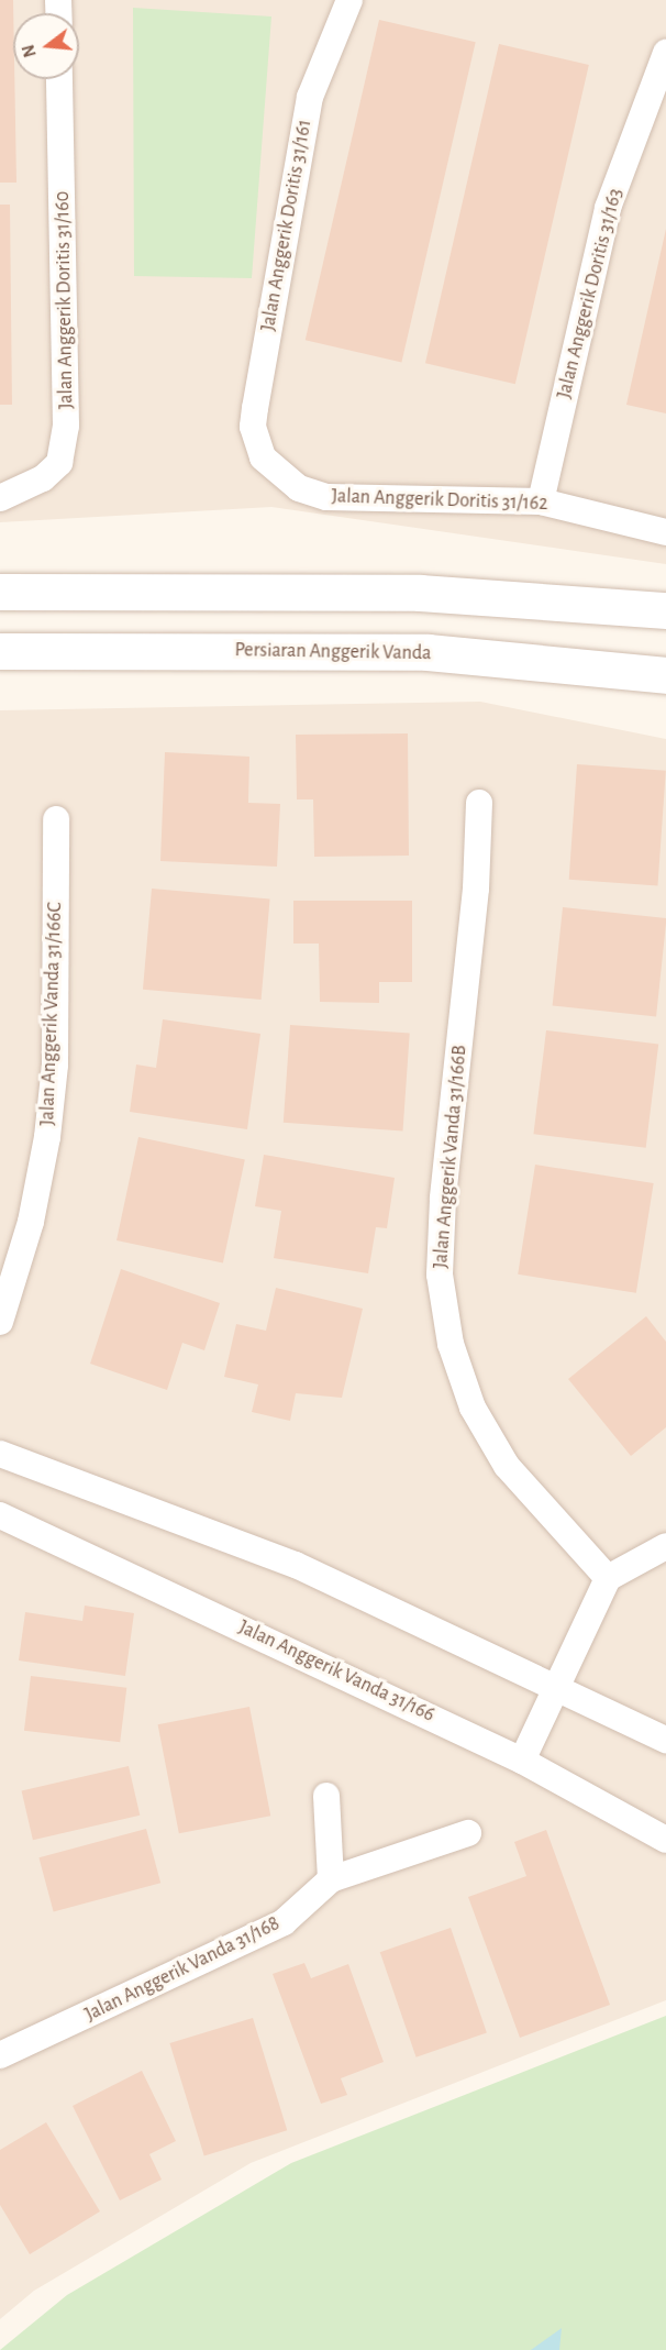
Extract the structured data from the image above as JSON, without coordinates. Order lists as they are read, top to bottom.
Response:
{
  "streets": {
    "street": [
      "Jalan Anggerik Doritis 31/161",
      "Jalan Anggerik Doritis 31/163",
      "Jalan Anggerik Doritis 31/160",
      "Jalan Anggerik Doritis 31/162",
      "Persiaran Anggerik Vanda",
      "Jalan Anggerik Vanda 31/166C",
      "Jalan Anggerik Vanda 31/166B",
      "Jalan Anggerik Vanda 31/166",
      "Jalan Anggerik Vanda 31/168"
    ]
  },
  "crossings": [
    ["Jalan Anggerik Doritis 31/161", "Jalan Anggerik Doritis 31/162"],
    ["Jalan Anggerik Doritis 31/163", "Jalan Anggerik Doritis 31/162"]
  ],
  "north": "left"
}
